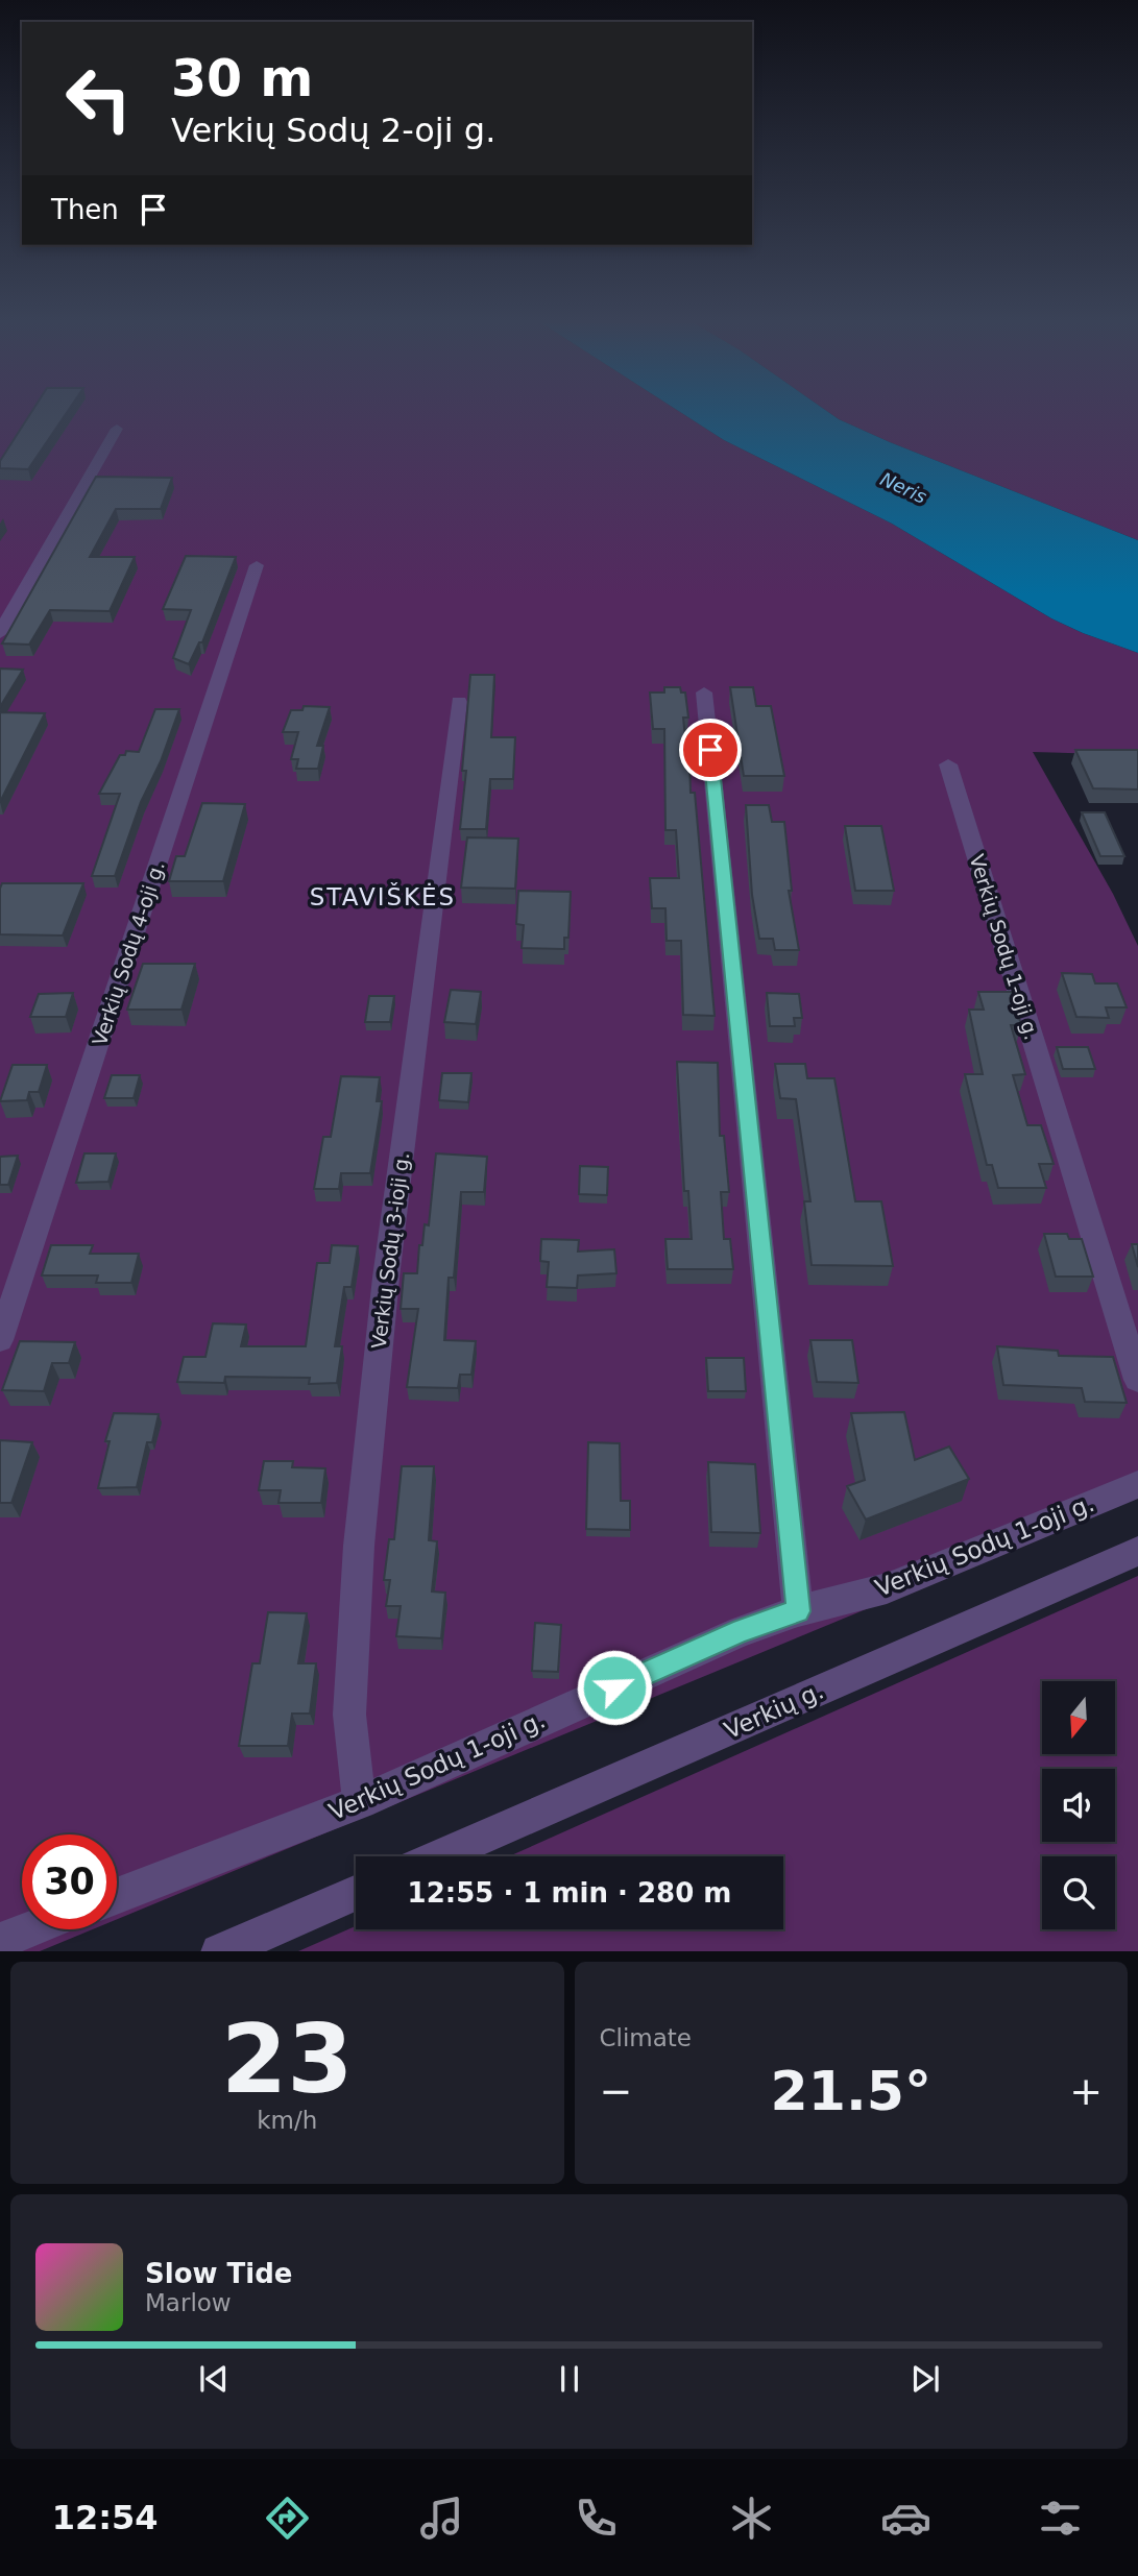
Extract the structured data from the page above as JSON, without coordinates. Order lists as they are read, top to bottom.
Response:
{
  "streets": {
    "street": [
      "Verkių Sodų 1-oji g.",
      "Verkių Sodų 4-oji g.",
      "Verkių Sodų 3-ioji g.",
      "Verkių g."
    ]
  },
  "crossings": [
    ["Verkių Sodų 1-oji g.", "Verkių Sodų 3-ioji g."]
  ],
  "districts": ["STAVIŠKĖS"],
  "water": ["Neris"],
  "north": "bottom",
  "page": {
    "turn": ["30 m", "Verkių Sodų 2-oji g."],
    "then": "Then",
    "limit": "30",
    "trip": "12:55 · 1 min · 280 m",
    "tile": [
      ["23", "km/h"],
      "Climate"
    ],
    "heat": ["−", "21.5°", "+"],
    "song": ["Slow Tide", "Marlow"],
    "tabs": "12:54"
  }
}
